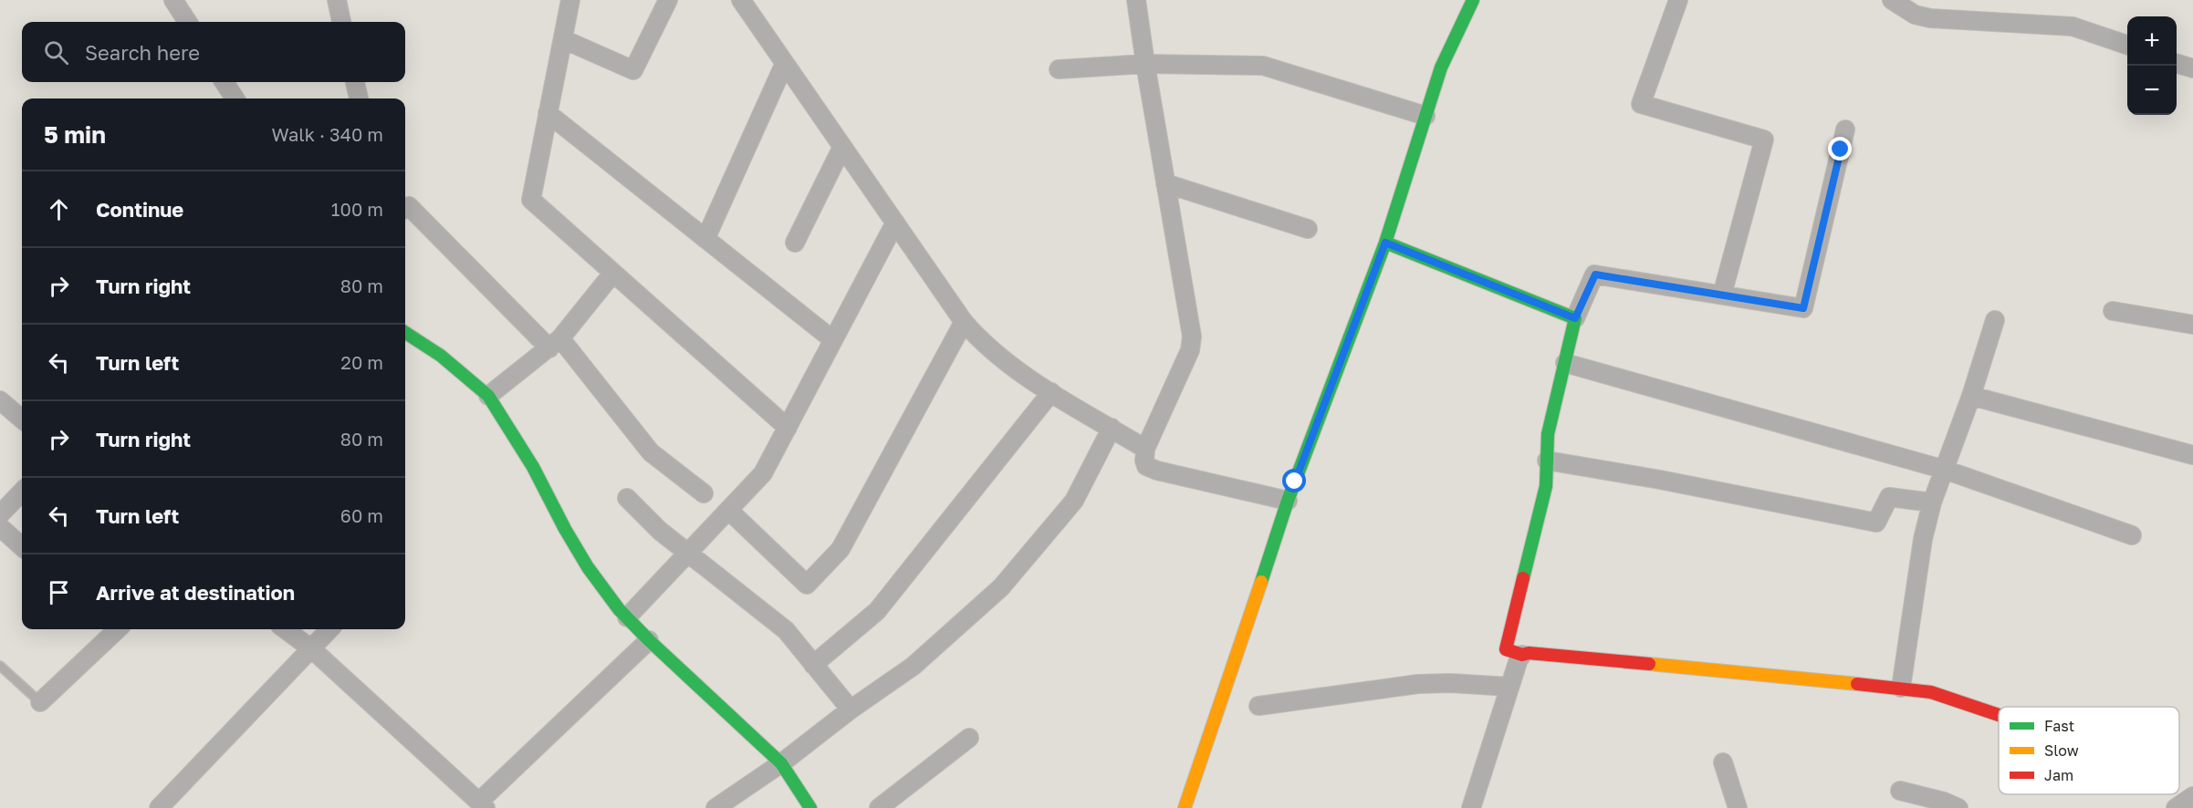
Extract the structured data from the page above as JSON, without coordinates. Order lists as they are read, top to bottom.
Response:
{
  "legend": ["Fast", "Slow", "Jam"],
  "page": {
    "map_buttons": ["+", "−"],
    "search": "Search here",
    "heading": ["5 min", "Walk · 340 m"],
    "list": [
      ["Continue", "100 m"],
      ["Turn right", "80 m"],
      ["Turn left", "20 m"],
      ["Turn right", "80 m"],
      ["Turn left", "60 m"],
      "Arrive at destination"
    ]
  }
}
